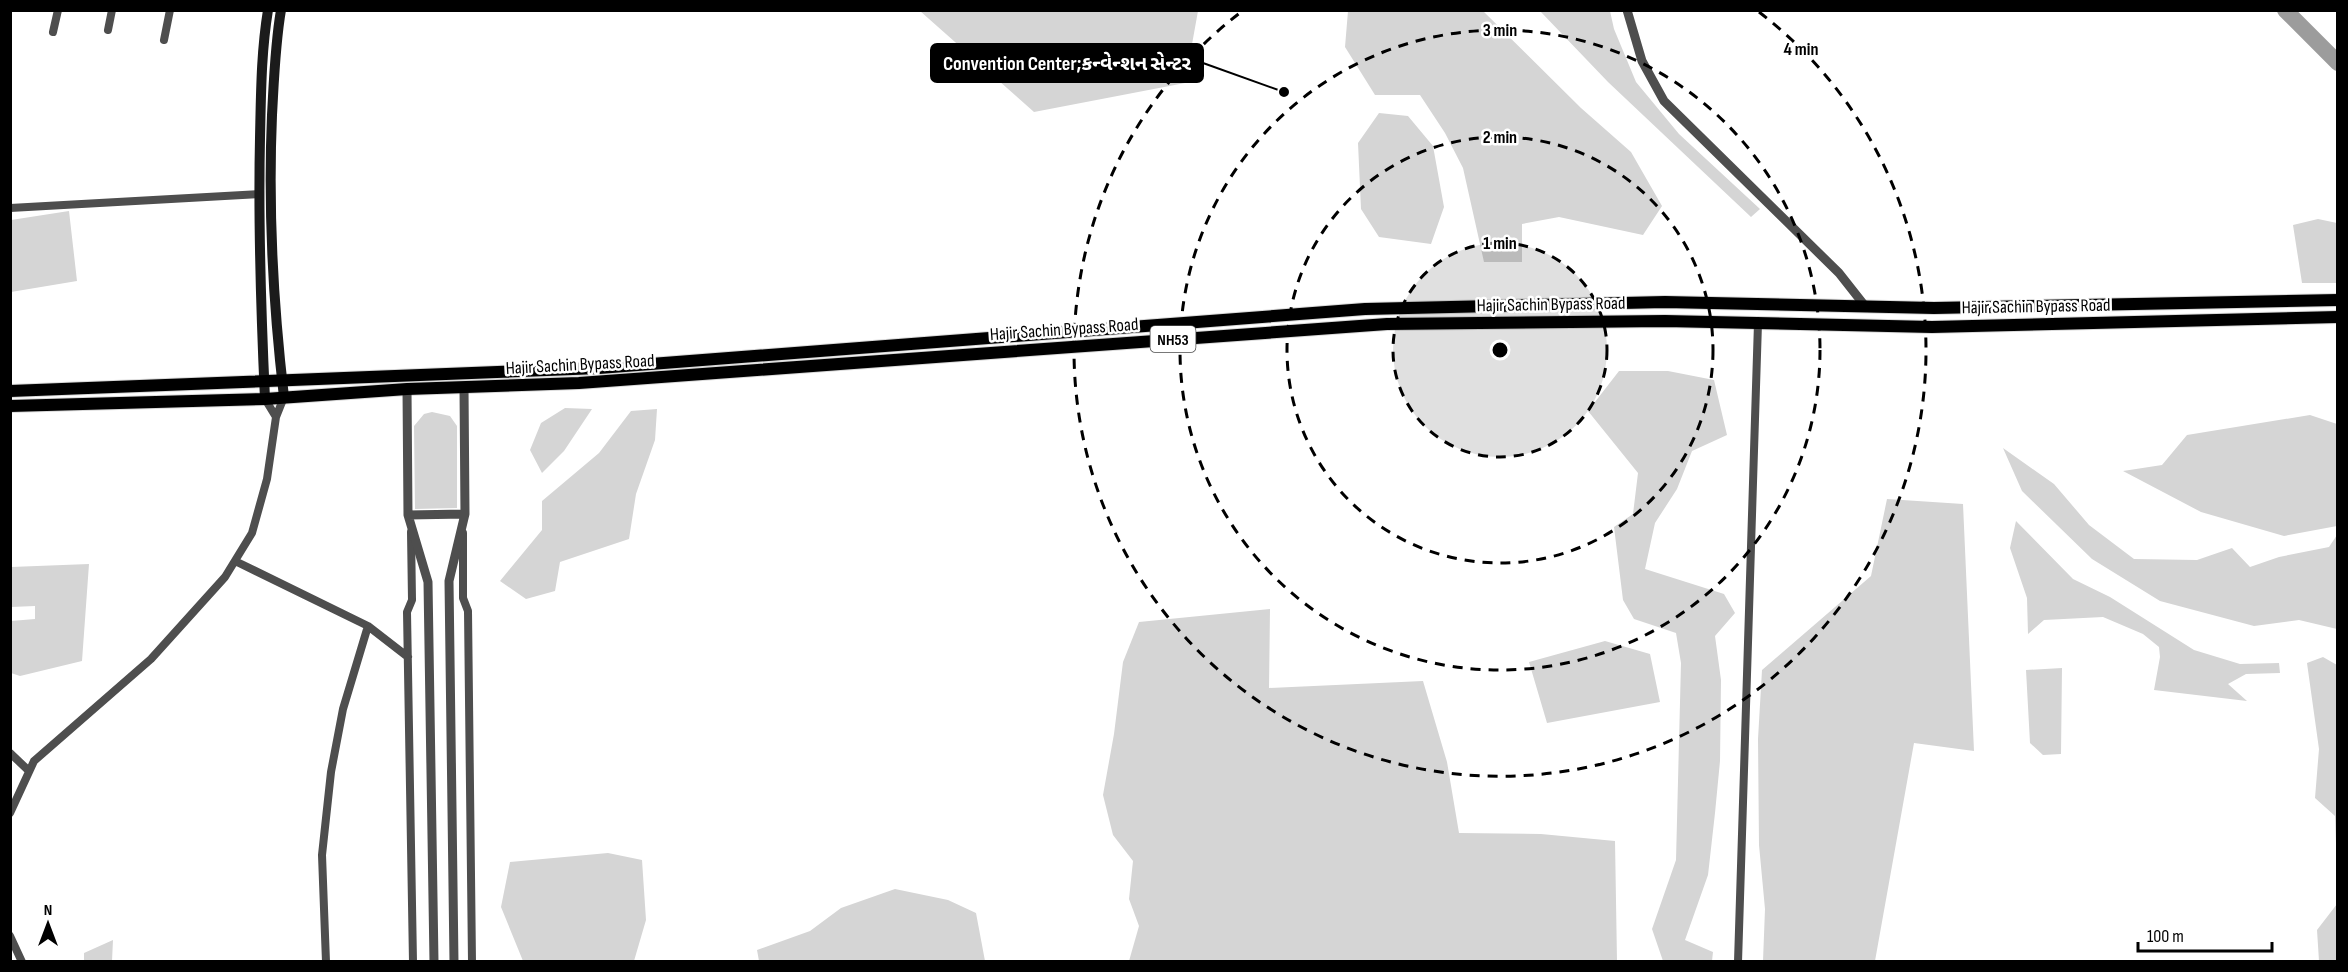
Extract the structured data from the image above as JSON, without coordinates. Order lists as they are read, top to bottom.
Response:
{
  "streets": {
    "highway": ["Hajir Sachin Bypass Road", "NH53"]
  },
  "places": ["Convention Center;કન્વેન્શન સેન્ટર"],
  "scale_bar": "100 m",
  "north": "top",
  "rings": [
    "3 min",
    "4 min",
    "2 min",
    "1 min"
  ]
}
